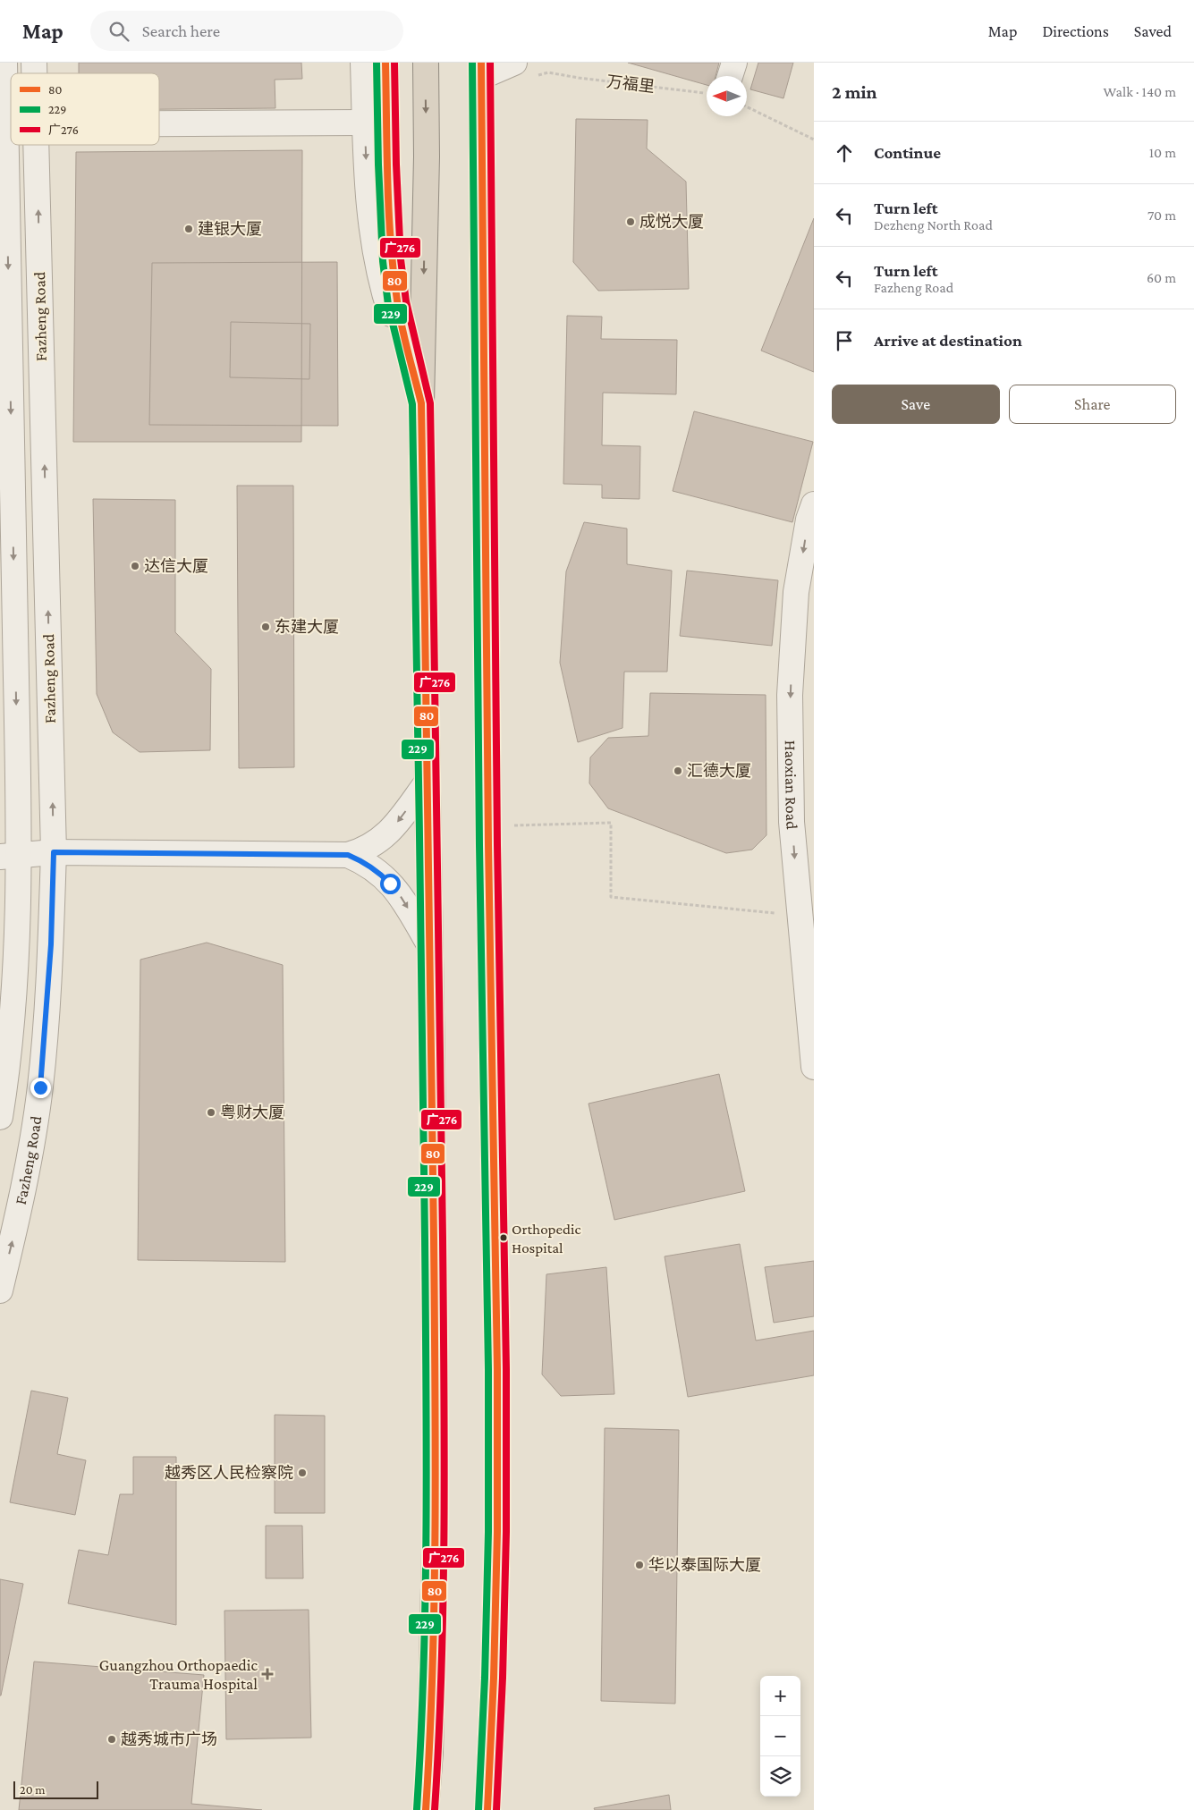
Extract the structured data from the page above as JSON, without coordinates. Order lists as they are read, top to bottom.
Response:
{
  "streets": {
    "street": ["Fazheng Road", "Haoxian Road"],
    "path": ["万福里"]
  },
  "one_way": ["Haoxian Road"],
  "places": {
    "other": [
      "成悦大厦",
      "建银大厦",
      "达信大厦",
      "东建大厦",
      "汇德大厦",
      "粤财大厦",
      "Orthopedic Hospital",
      "越秀区人民检察院",
      "华以泰国际大厦",
      "越秀城市广场"
    ],
    "health": ["Guangzhou Orthopaedic Trauma Hospital"]
  },
  "lines": ["transit line 80", "transit line 229", "transit line 广276"],
  "legend": ["80", "229", "广276"],
  "scale_bar": "20 m",
  "north": "left",
  "page": {
    "header": "Map",
    "search": "Search here",
    "nav": ["Map", "Directions", "Saved"],
    "heading": ["2 min", "Walk · 140 m"],
    "list": [
      ["Continue", "10 m"],
      ["Turn left", "Dezheng North Road", "70 m"],
      ["Turn left", "Fazheng Road", "60 m"],
      "Arrive at destination"
    ],
    "buttons": ["Save", "Share"],
    "map_buttons": ["+", "−"],
    "scale": "20 m"
  }
}
